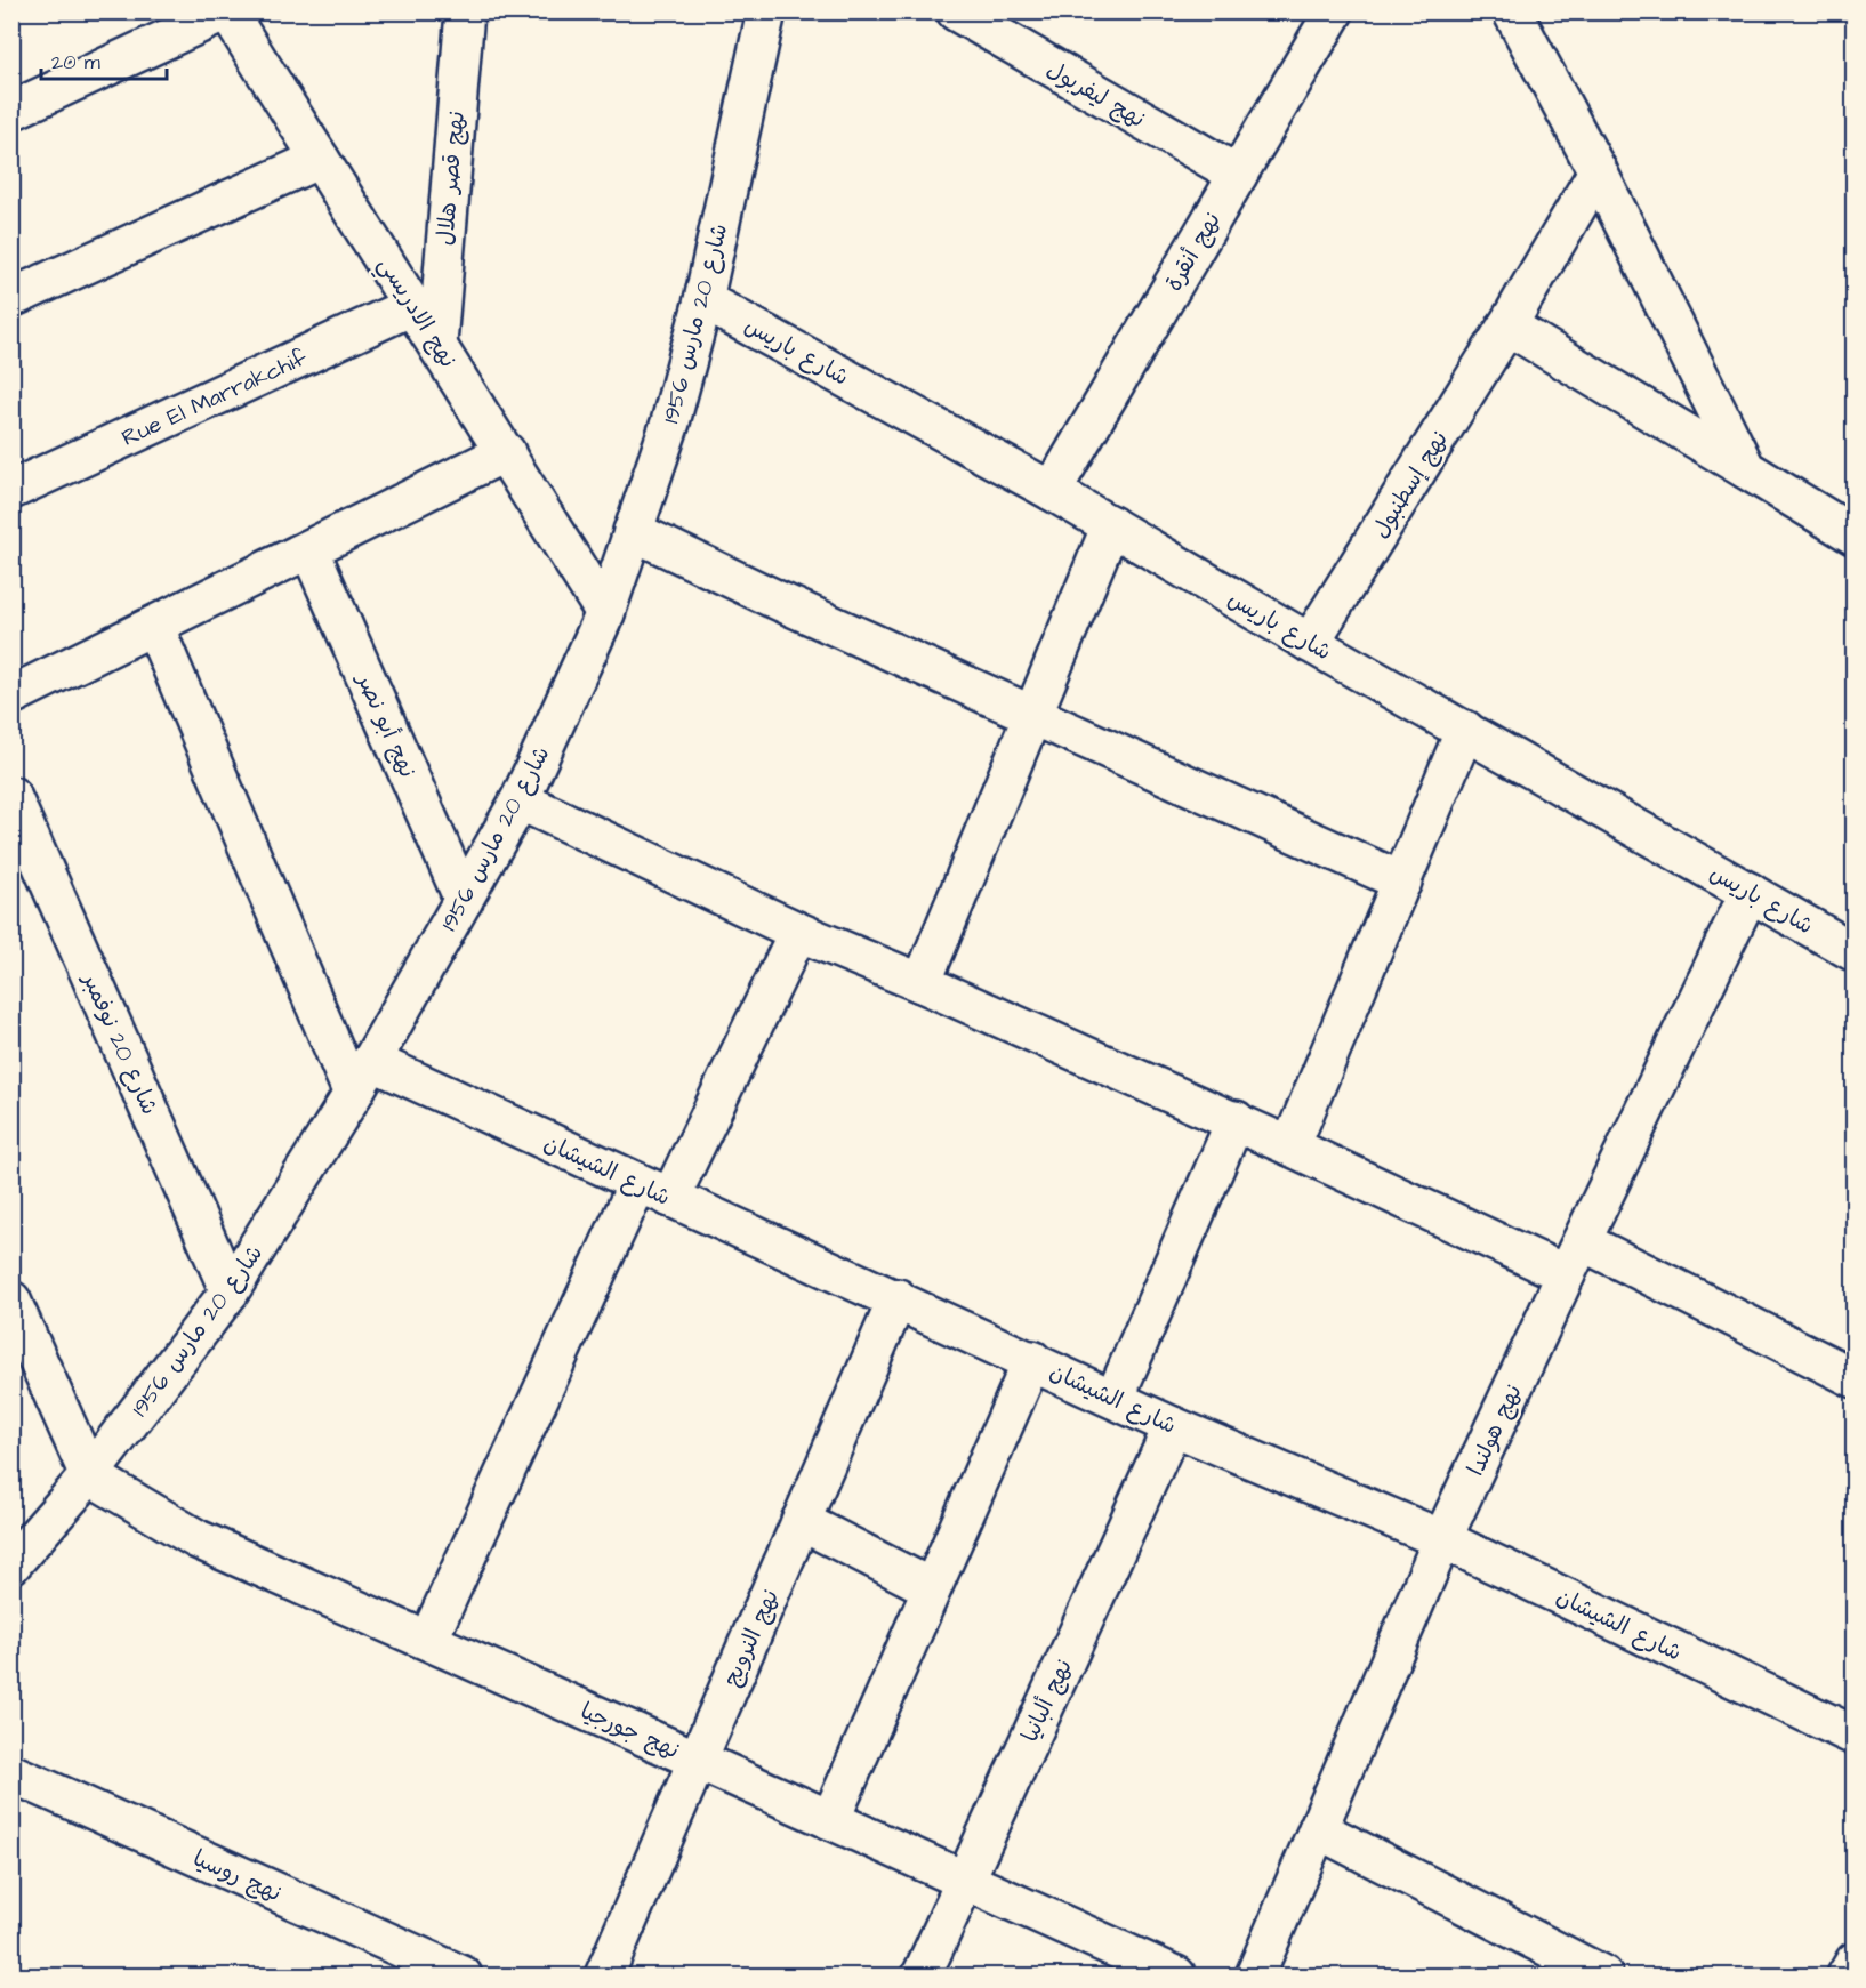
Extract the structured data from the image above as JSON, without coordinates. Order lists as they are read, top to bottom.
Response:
{
  "streets": {
    "street": [
      "نهج ليفربول",
      "نهج قصر هلال",
      "نهج أنقرة",
      "نهج الادريسي",
      "شارع 20 مارس 1956",
      "شارع باريس",
      "Rue El Marrakchif",
      "نهج إسطنبول",
      "نهج أبو نصر",
      "شارع 20 نوفمبر",
      "شارع الشيشان",
      "نهج هولندا",
      "نهج النرويج",
      "نهج ألبانيا",
      "نهج جورجيا",
      "نهج روسيا"
    ]
  },
  "crossings": [
    ["نهج ليفربول", "نهج أنقرة"],
    ["نهج قصر هلال", "نهج الادريسي"],
    ["نهج أنقرة", "شارع باريس"],
    ["نهج الادريسي", "شارع 20 مارس 1956"],
    ["نهج الادريسي", "Rue El Marrakchif"],
    ["شارع 20 مارس 1956", "شارع باريس"],
    ["شارع 20 مارس 1956", "نهج أبو نصر"],
    ["شارع 20 مارس 1956", "شارع 20 نوفمبر"],
    ["شارع 20 مارس 1956", "شارع الشيشان"],
    ["شارع 20 مارس 1956", "نهج جورجيا"],
    ["شارع باريس", "نهج إسطنبول"],
    ["شارع باريس", "نهج هولندا"],
    ["شارع الشيشان", "نهج هولندا"],
    ["شارع الشيشان", "نهج النرويج"],
    ["شارع الشيشان", "نهج ألبانيا"],
    ["نهج النرويج", "نهج جورجيا"],
    ["نهج ألبانيا", "نهج جورجيا"]
  ],
  "scale_bar": "20 m"
}
